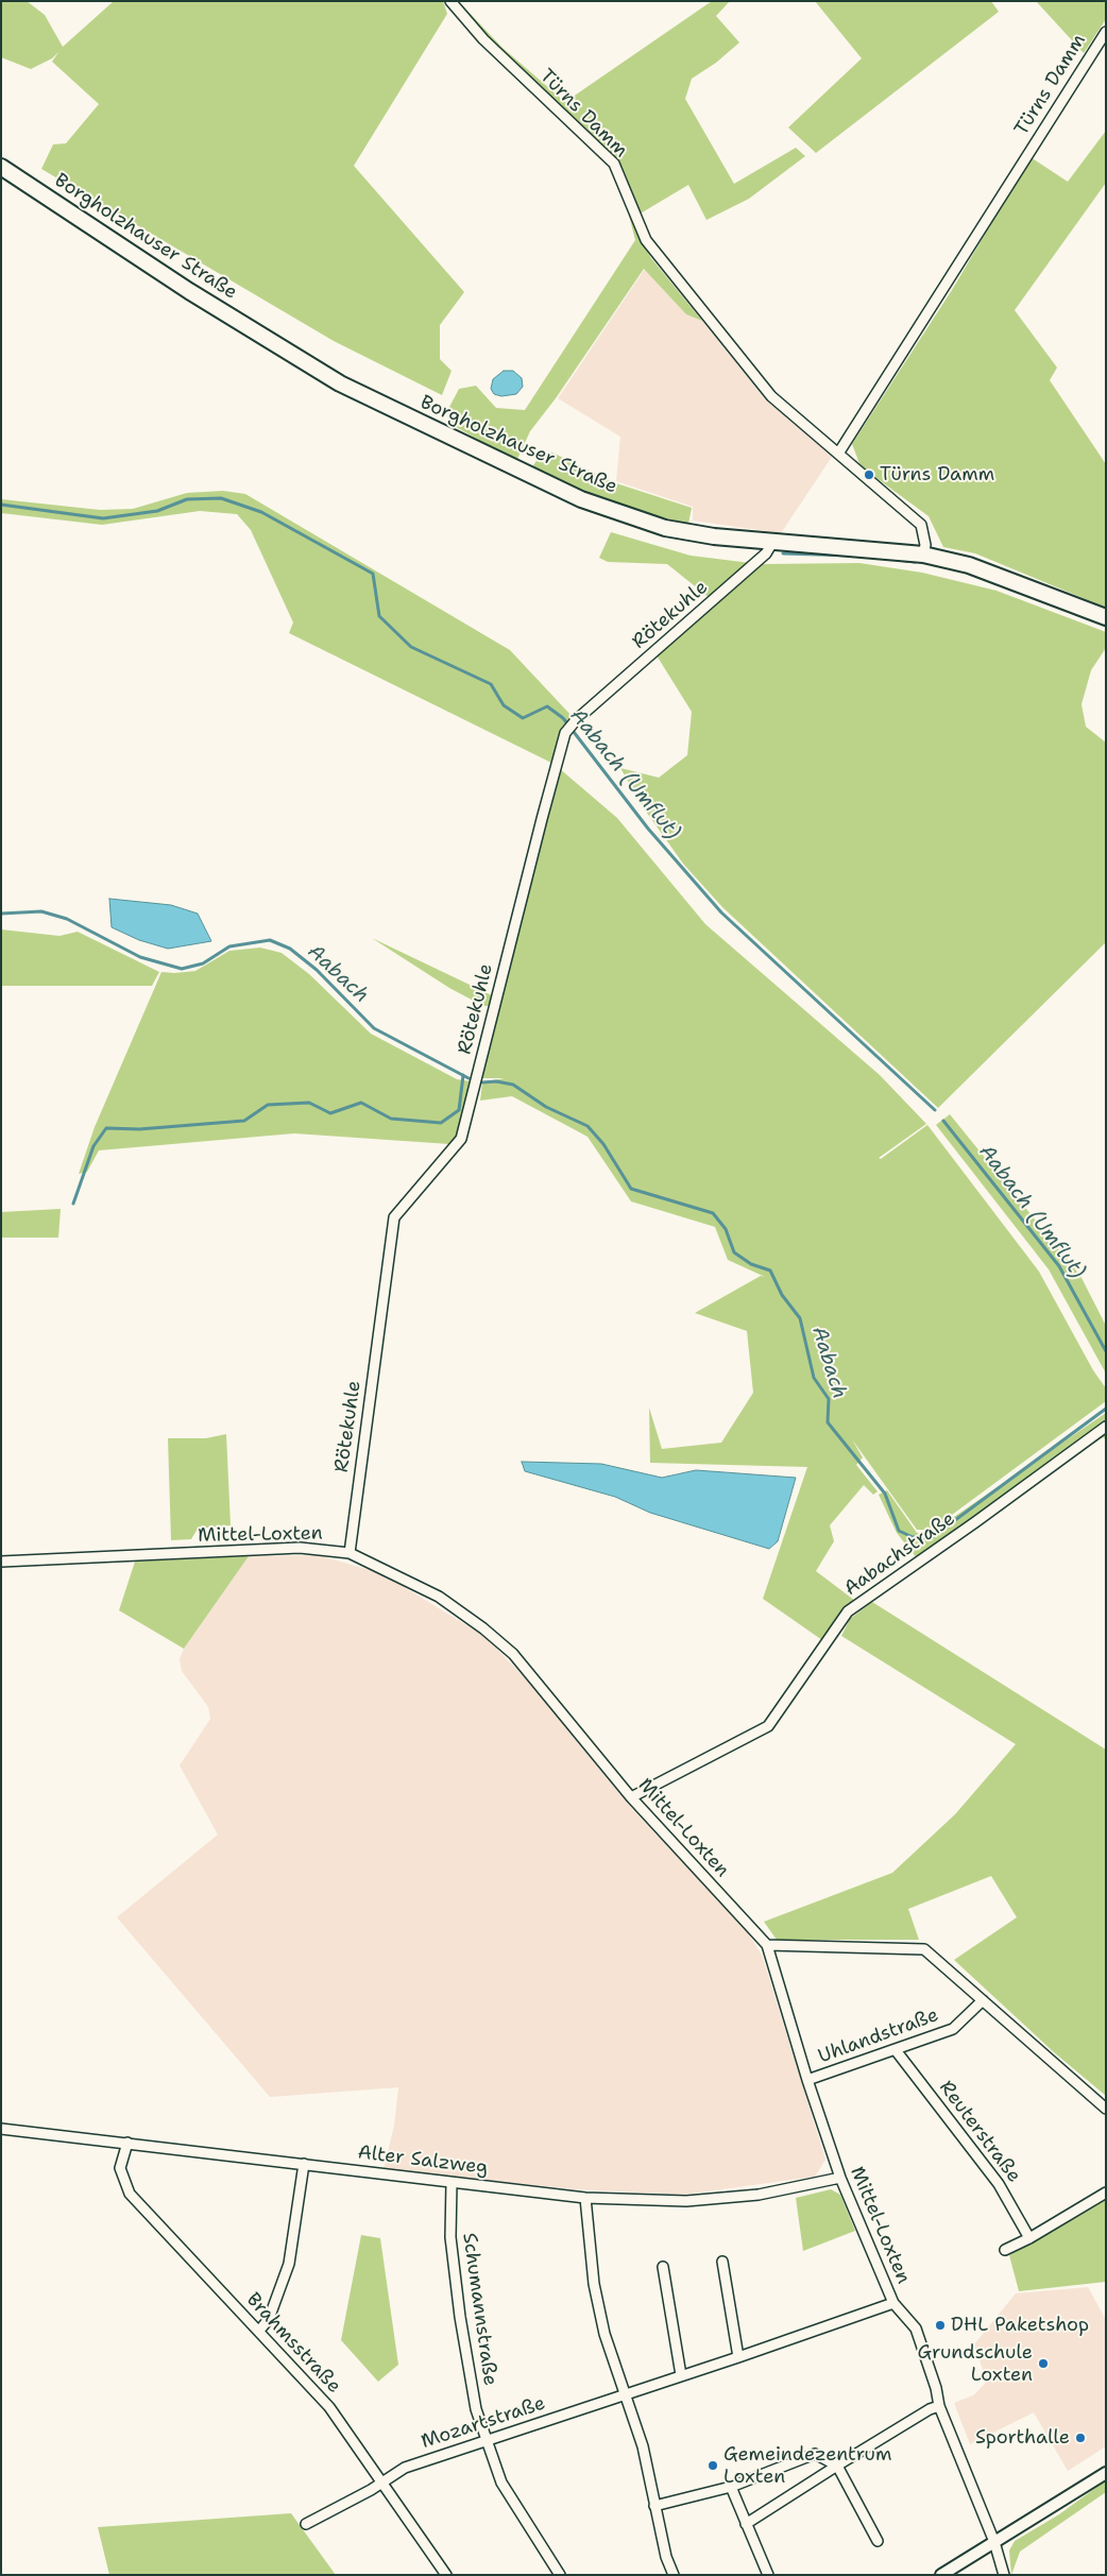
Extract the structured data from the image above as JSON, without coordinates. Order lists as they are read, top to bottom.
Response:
{
  "streets": {
    "main road": ["Borgholzhauser Straße"],
    "street": [
      "Türns Damm",
      "Rötekuhle",
      "Mittel-Loxten",
      "Aabachstraße",
      "Uhlandstraße",
      "Reuterstraße",
      "Alter Salzweg",
      "Schumannstraße",
      "Brahmsstraße",
      "Mozartstraße"
    ]
  },
  "crossings": [
    ["Türns Damm", "Borgholzhauser Straße"],
    ["Borgholzhauser Straße", "Rötekuhle"],
    ["Rötekuhle", "Mittel-Loxten"],
    ["Mittel-Loxten", "Aabachstraße"],
    ["Mittel-Loxten", "Uhlandstraße"],
    ["Mittel-Loxten", "Alter Salzweg"],
    ["Mittel-Loxten", "Mozartstraße"],
    ["Uhlandstraße", "Reuterstraße"],
    ["Alter Salzweg", "Schumannstraße"],
    ["Alter Salzweg", "Brahmsstraße"],
    ["Schumannstraße", "Mozartstraße"],
    ["Brahmsstraße", "Mozartstraße"]
  ],
  "water": ["Aabach (Umflut)", "Aabach"],
  "places": [
    "Türns Damm",
    "DHL Paketshop",
    "Grundschule Loxten",
    "Sporthalle",
    "Gemeindezentrum Loxten"
  ]
}
